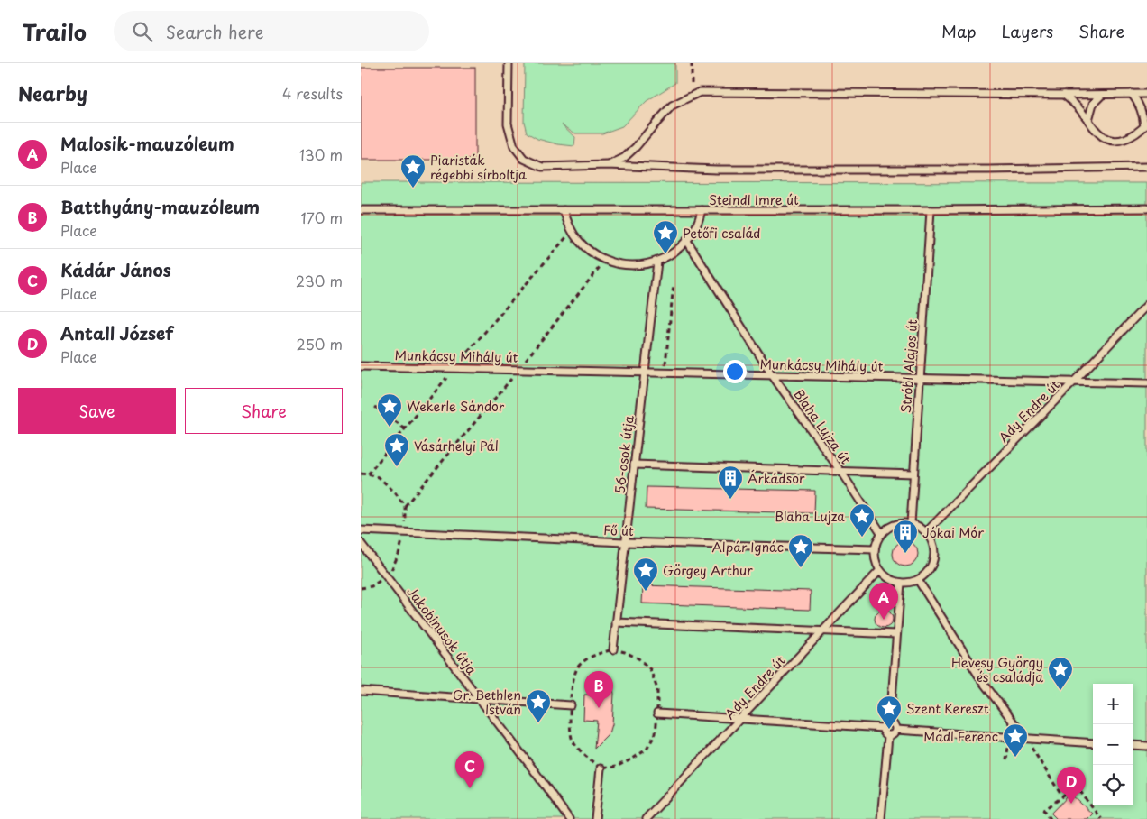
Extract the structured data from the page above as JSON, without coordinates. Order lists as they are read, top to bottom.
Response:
{
  "streets": {
    "lane": [
      "Steindl Imre út",
      "Munkácsy Mihály út",
      "Stróbl Alajos út",
      "Ady Endre út",
      "Blaha Lujza út",
      "56-osok útja",
      "Fő út",
      "Jakobinusok útja"
    ]
  },
  "crossings": [
    ["Steindl Imre út", "Stróbl Alajos út"],
    ["Munkácsy Mihály út", "Stróbl Alajos út"],
    ["Munkácsy Mihály út", "Ady Endre út"],
    ["Munkácsy Mihály út", "Blaha Lujza út"],
    ["Munkácsy Mihály út", "56-osok útja"],
    ["Stróbl Alajos út", "Ady Endre út"],
    ["Stróbl Alajos út", "Blaha Lujza út"],
    ["Stróbl Alajos út", "Fő út"],
    ["Ady Endre út", "Blaha Lujza út"],
    ["Ady Endre út", "Fő út"],
    ["Blaha Lujza út", "Fő út"],
    ["56-osok útja", "Fő út"]
  ],
  "places": {
    "place": [
      "Piaristák régebbi sírboltja",
      "Petőfi család",
      "Wekerle Sándor",
      "Vásárhelyi Pál",
      "Blaha Lujza",
      "Alpár Ignác",
      "Görgey Arthur",
      "Hevesy György és családja",
      "Gr. Bethlen István",
      "Szent Kereszt",
      "Mádl Ferenc"
    ],
    "building": ["Árkádsor", "Jókai Mór"]
  },
  "page": {
    "header": "Trailo",
    "search": "Search here",
    "nav": ["Map", "Layers", "Share"],
    "heading": ["Nearby", "4 results"],
    "list": [
      {
        "mark": "A",
        "name": "Malosik-mauzóleum",
        "note": "Place",
        "value": "130 m"
      },
      {
        "mark": "B",
        "name": "Batthyány-mauzóleum",
        "note": "Place",
        "value": "170 m"
      },
      {
        "mark": "C",
        "name": "Kádár János",
        "note": "Place",
        "value": "230 m"
      },
      {
        "mark": "D",
        "name": "Antall József",
        "note": "Place",
        "value": "250 m"
      }
    ],
    "buttons": ["Save", "Share"],
    "pins": [
      "A",
      "B",
      "C",
      "D"
    ],
    "map_buttons": ["+", "−"]
  }
}
